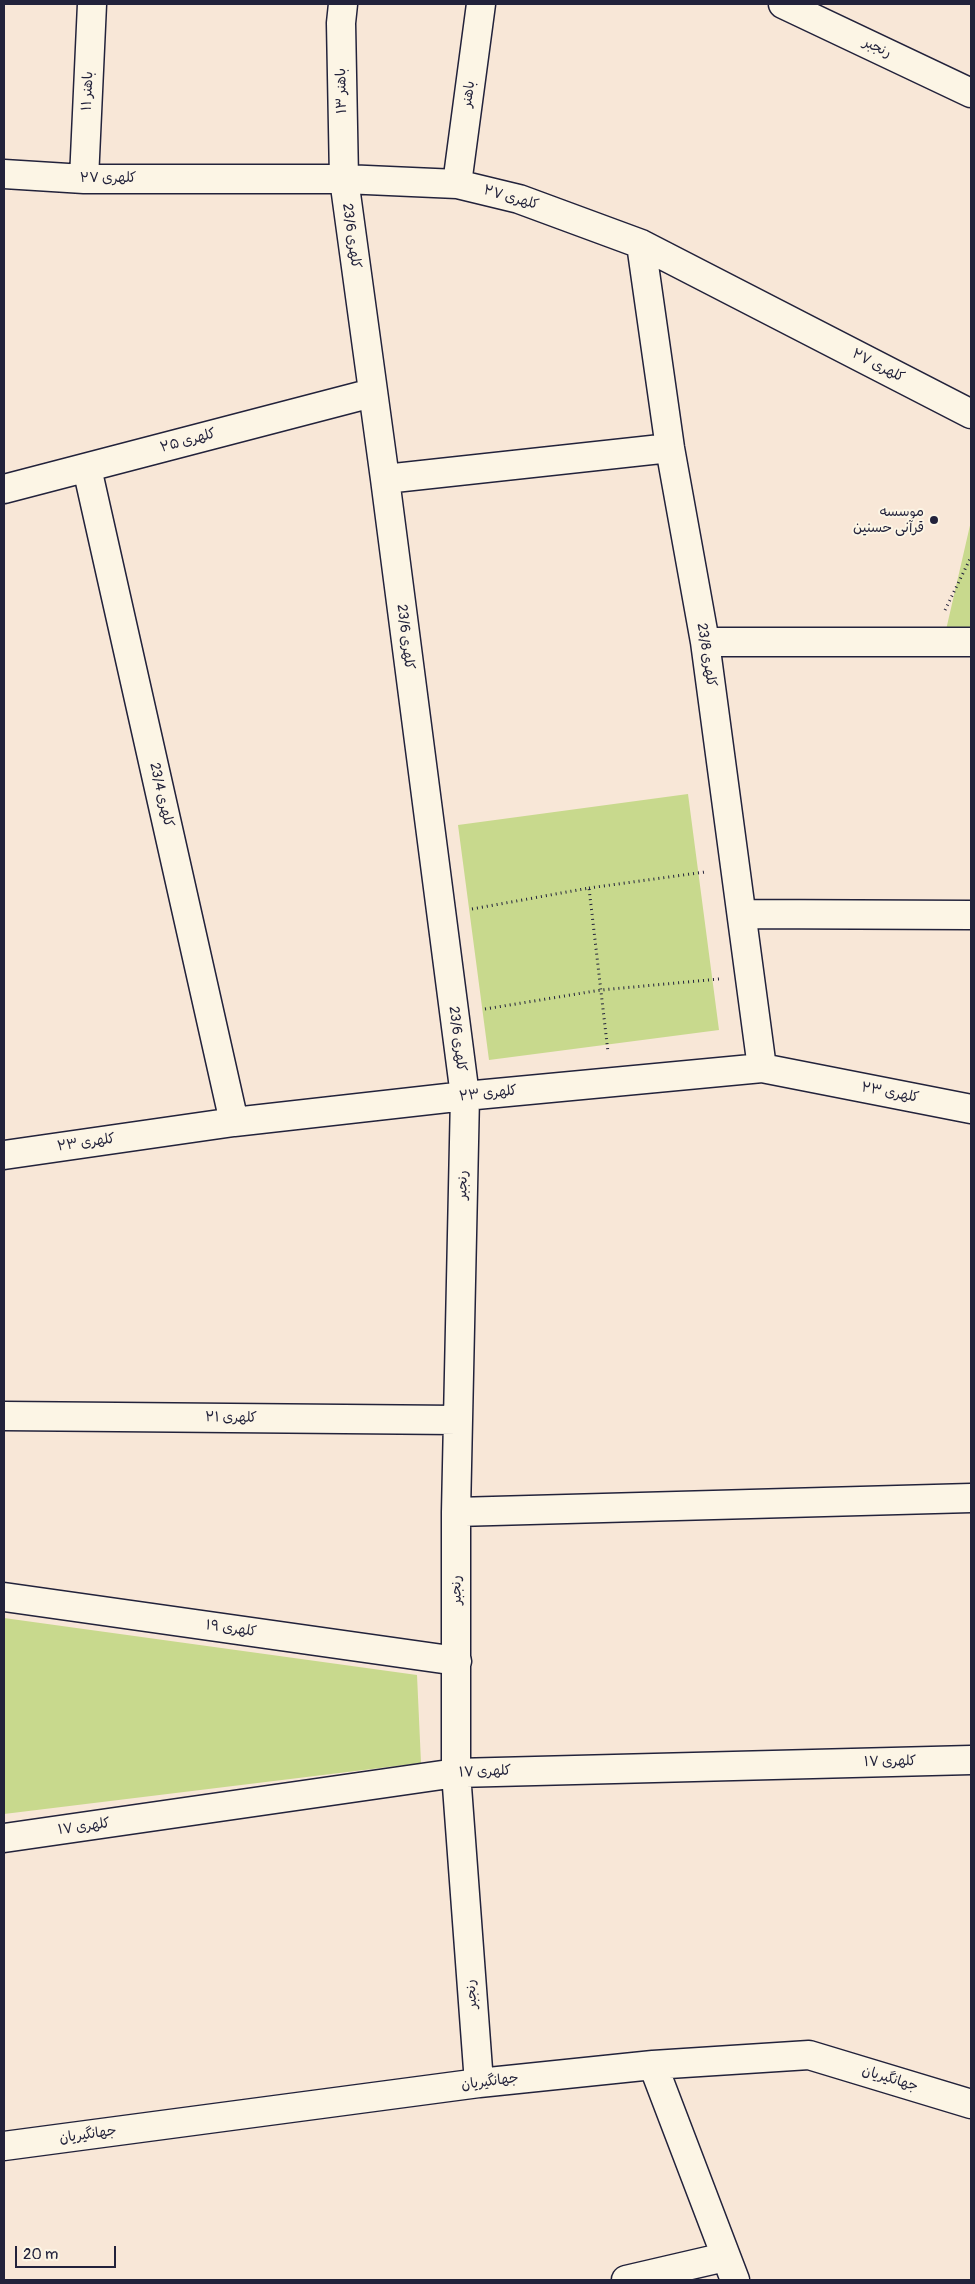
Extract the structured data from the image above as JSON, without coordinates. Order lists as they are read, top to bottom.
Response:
{
  "streets": {
    "street": [
      "رنجبر",
      "باهنر ۱۱",
      "باهنر ۱۳",
      "باهنر",
      "کلهری ۲۷",
      "کلهری 23/6",
      "کلهری ۲۵",
      "کلهری 23/8",
      "کلهری 23/4",
      "کلهری ۲۳",
      "کلهری ۲۱",
      "کلهری ۱۹",
      "کلهری ۱۷",
      "جهانگیریان"
    ]
  },
  "crossings": [
    ["رنجبر", "کلهری 23/6"],
    ["رنجبر", "کلهری ۲۳"],
    ["رنجبر", "کلهری ۲۱"],
    ["رنجبر", "کلهری ۱۹"],
    ["رنجبر", "کلهری ۱۷"],
    ["رنجبر", "جهانگیریان"],
    ["باهنر ۱۱", "کلهری ۲۷"],
    ["باهنر ۱۳", "کلهری ۲۷"],
    ["باهنر ۱۳", "کلهری 23/6"],
    ["باهنر", "کلهری ۲۷"],
    ["کلهری ۲۷", "کلهری 23/6"],
    ["کلهری ۲۷", "کلهری 23/8"],
    ["کلهری 23/6", "کلهری ۲۵"],
    ["کلهری 23/6", "کلهری ۲۳"],
    ["کلهری ۲۵", "کلهری 23/4"],
    ["کلهری 23/8", "کلهری ۲۳"],
    ["کلهری 23/4", "کلهری ۲۳"]
  ],
  "places": ["موسسه قرآنی حسنین"],
  "scale_bar": "20 m"
}
